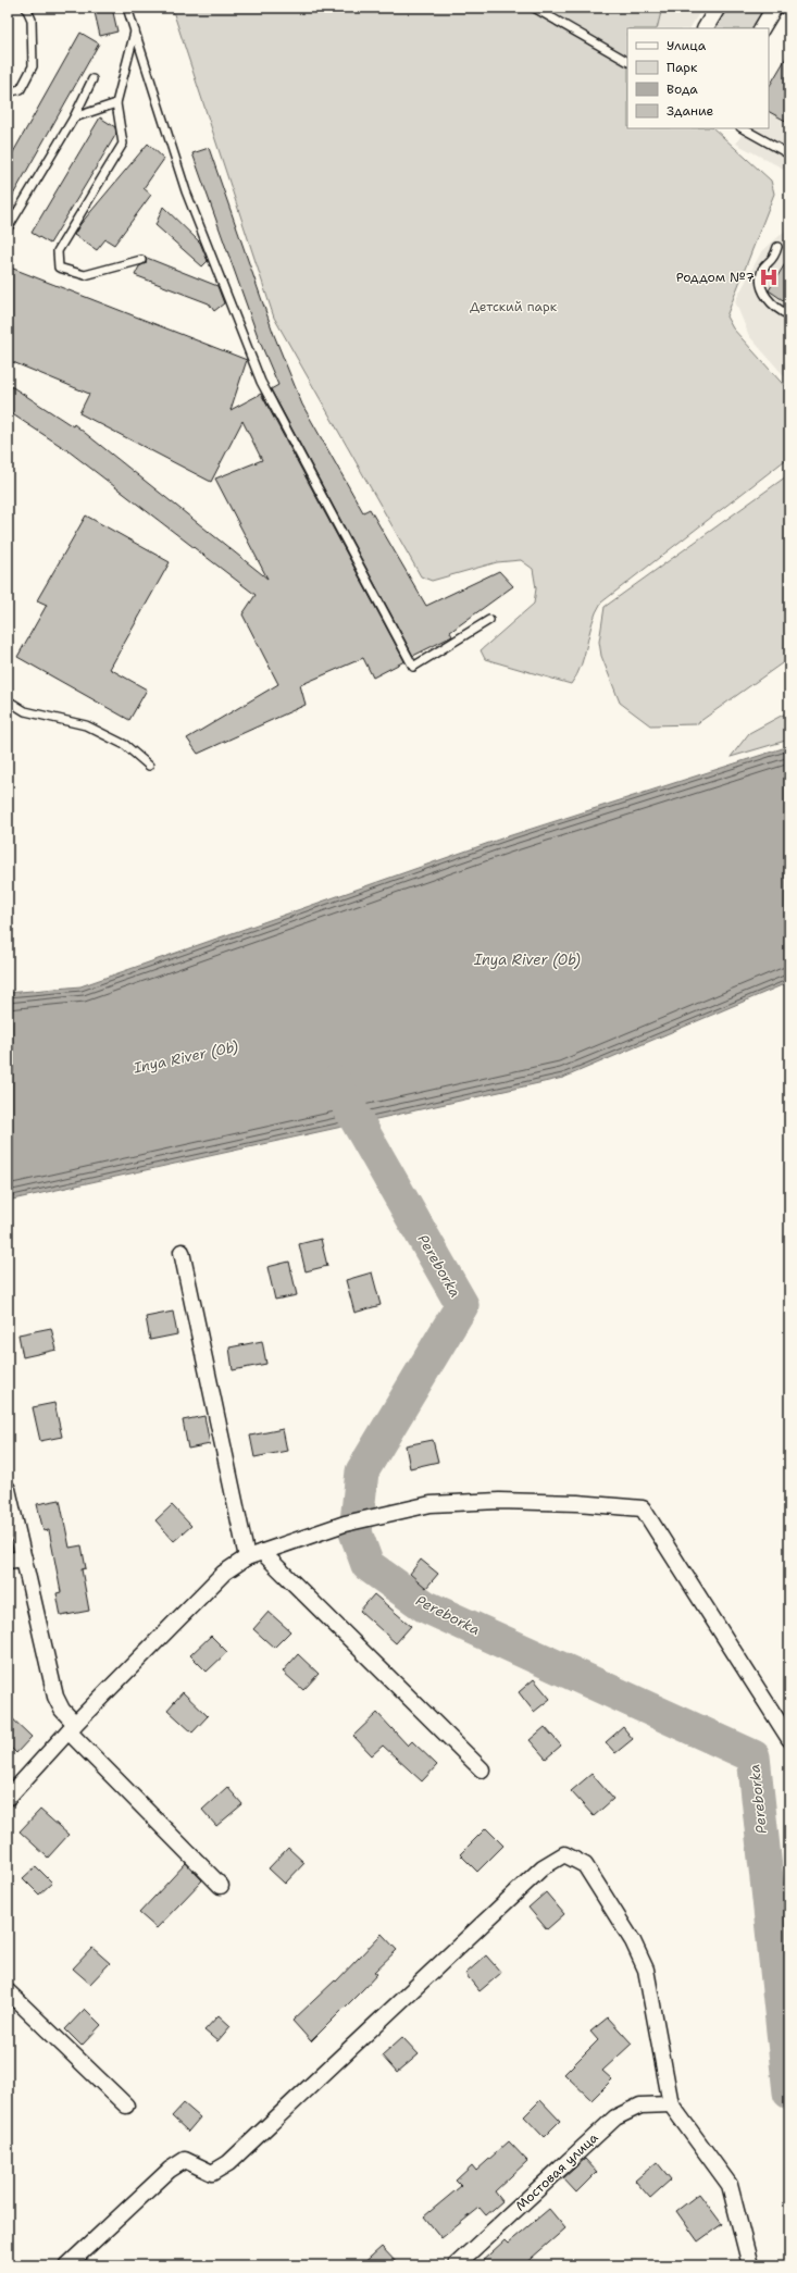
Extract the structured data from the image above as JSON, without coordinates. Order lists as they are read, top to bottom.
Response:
{
  "streets": {
    "street": ["Мостовая улица"]
  },
  "water": ["Inya River (Ob)", "Pereborka"],
  "parks": ["Детский парк"],
  "places": {
    "hospital": ["Роддом №7"]
  },
  "legend": [
    "Улица",
    "Парк",
    "Вода",
    "Здание"
  ]
}
